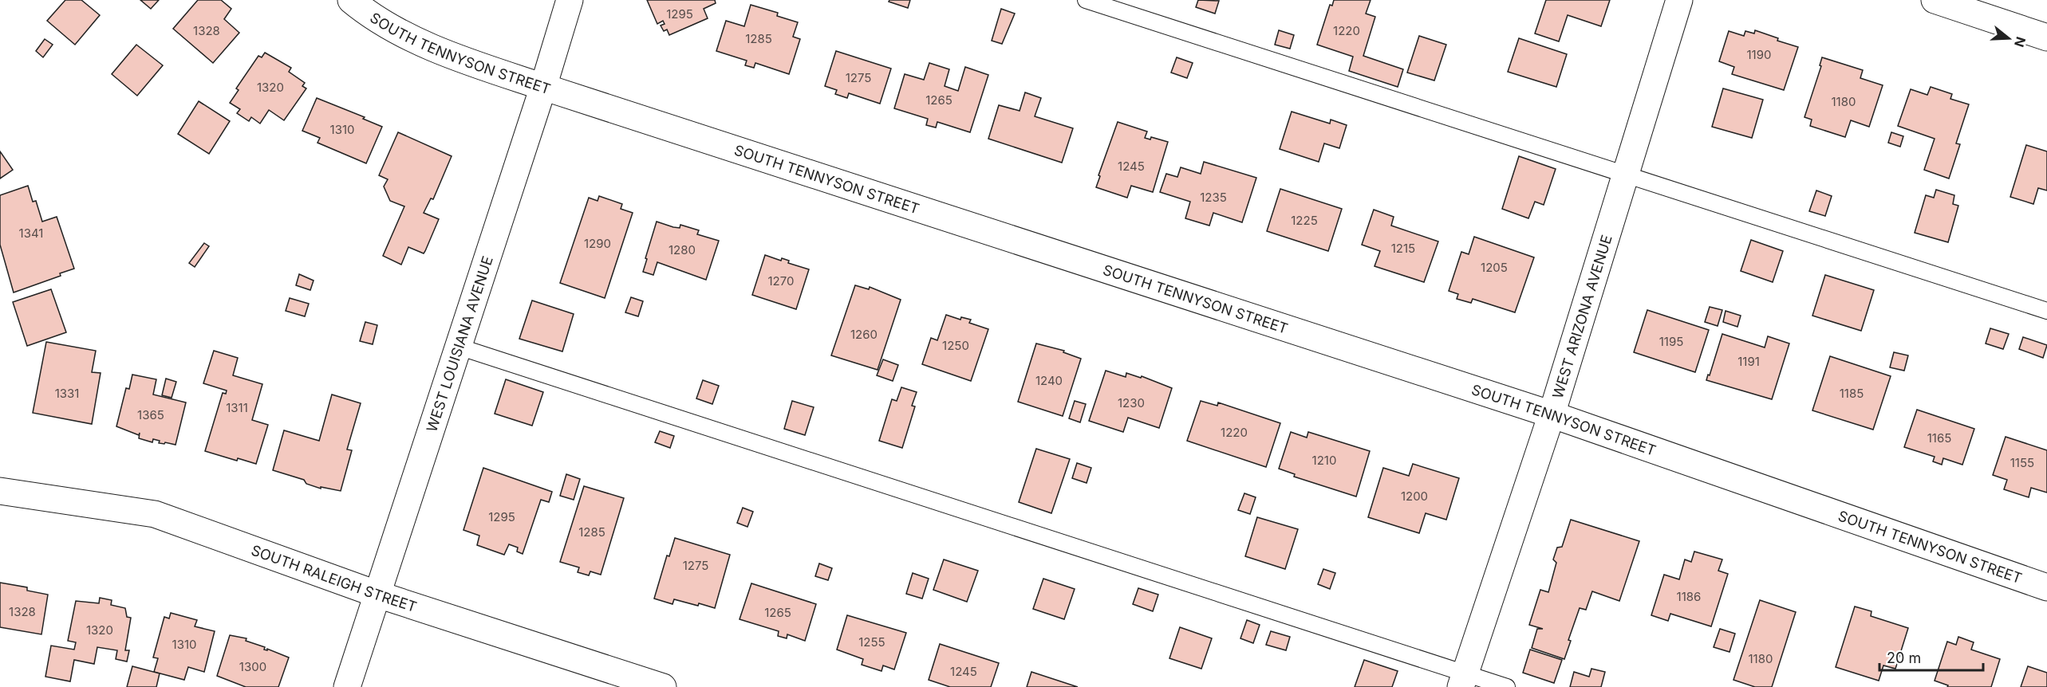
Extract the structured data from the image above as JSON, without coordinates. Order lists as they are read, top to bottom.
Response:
{
  "streets": {
    "street": [
      "SOUTH TENNYSON STREET",
      "WEST ARIZONA AVENUE",
      "WEST LOUISIANA AVENUE",
      "SOUTH RALEIGH STREET"
    ]
  },
  "crossings": [
    ["SOUTH TENNYSON STREET", "WEST ARIZONA AVENUE"],
    ["SOUTH TENNYSON STREET", "WEST LOUISIANA AVENUE"],
    ["WEST LOUISIANA AVENUE", "SOUTH RALEIGH STREET"]
  ],
  "house_numbers": [
    "1295",
    "1328",
    "1220",
    "1285",
    "1190",
    "1275",
    "1320",
    "1265",
    "1180",
    "1310",
    "1245",
    "1235",
    "1225",
    "1341",
    "1290",
    "1215",
    "1280",
    "1205",
    "1270",
    "1260",
    "1195",
    "1250",
    "1191",
    "1240",
    "1331",
    "1185",
    "1230",
    "1311",
    "1365",
    "1220",
    "1165",
    "1210",
    "1155",
    "1200",
    "1295",
    "1285",
    "1275",
    "1186",
    "1328",
    "1265",
    "1320",
    "1255",
    "1310",
    "1180",
    "1300",
    "1245"
  ],
  "scale_bar": "20 m",
  "north": "right"
}
